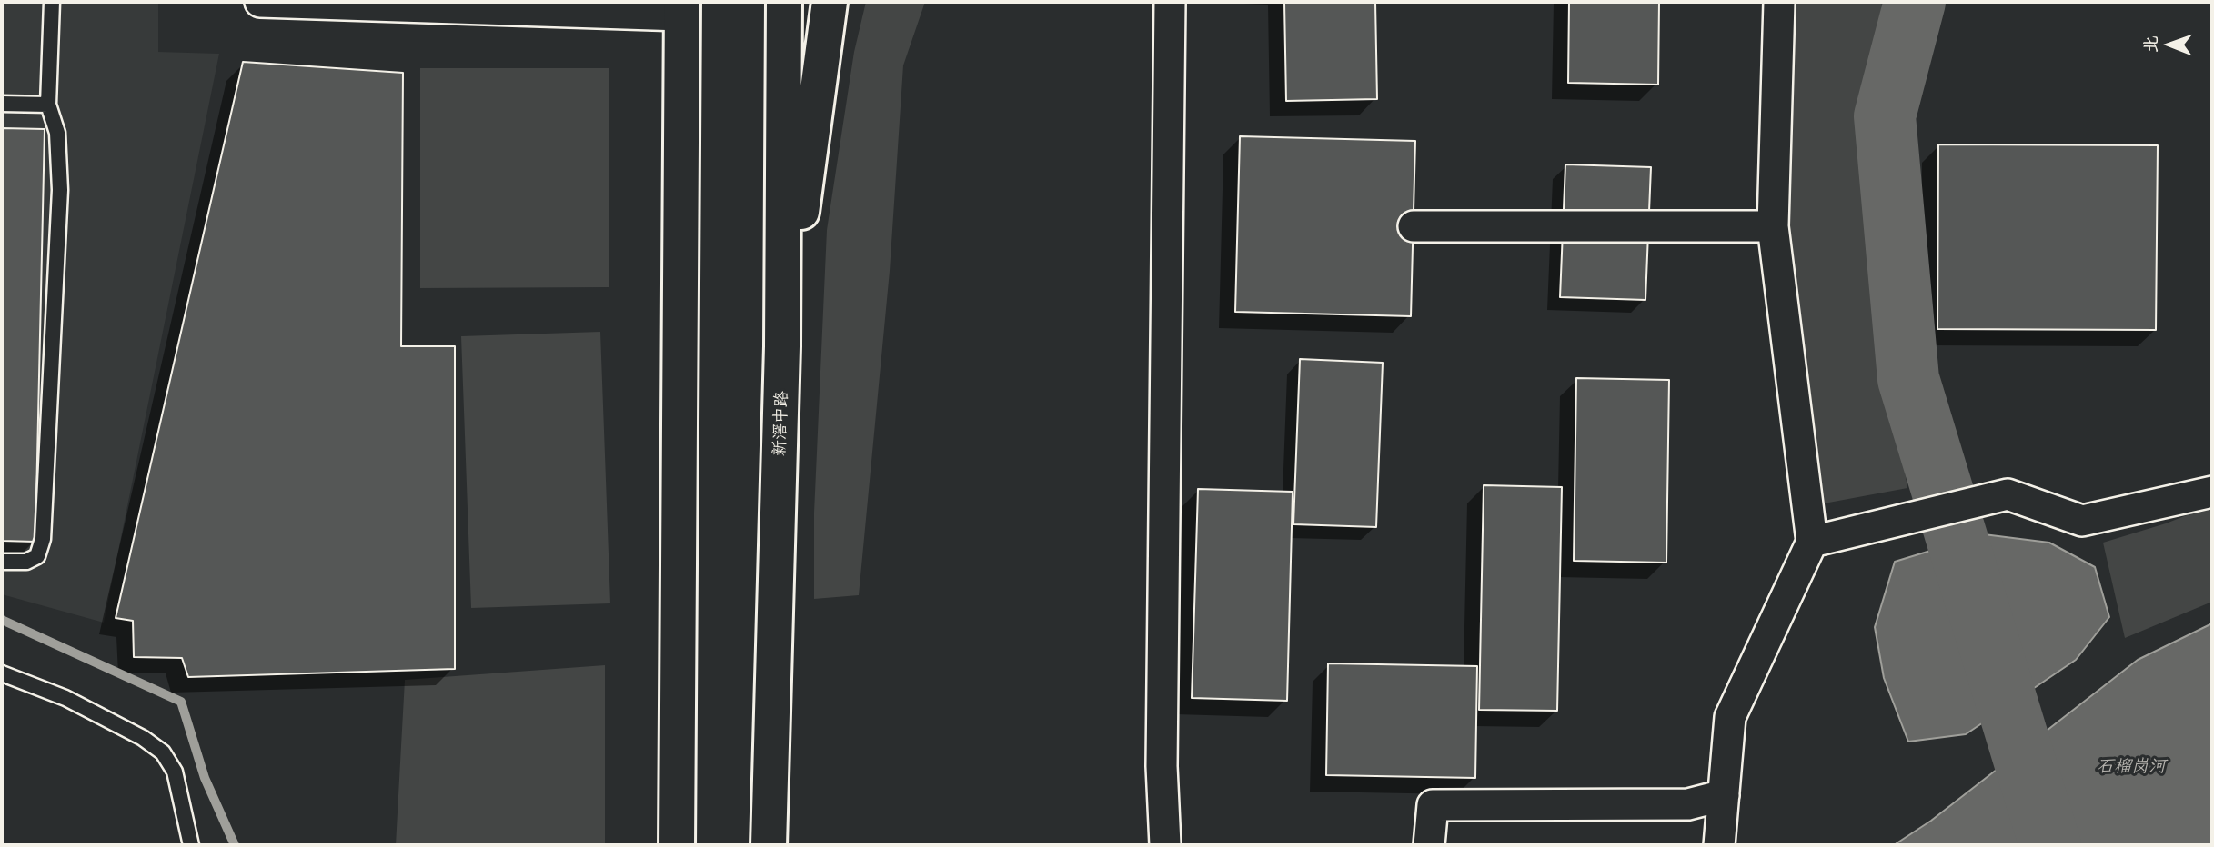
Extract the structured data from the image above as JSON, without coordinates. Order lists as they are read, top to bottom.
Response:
{
  "streets": {
    "highway": ["新滘中路"]
  },
  "water": ["石榴岗河"],
  "north": "left"
}
